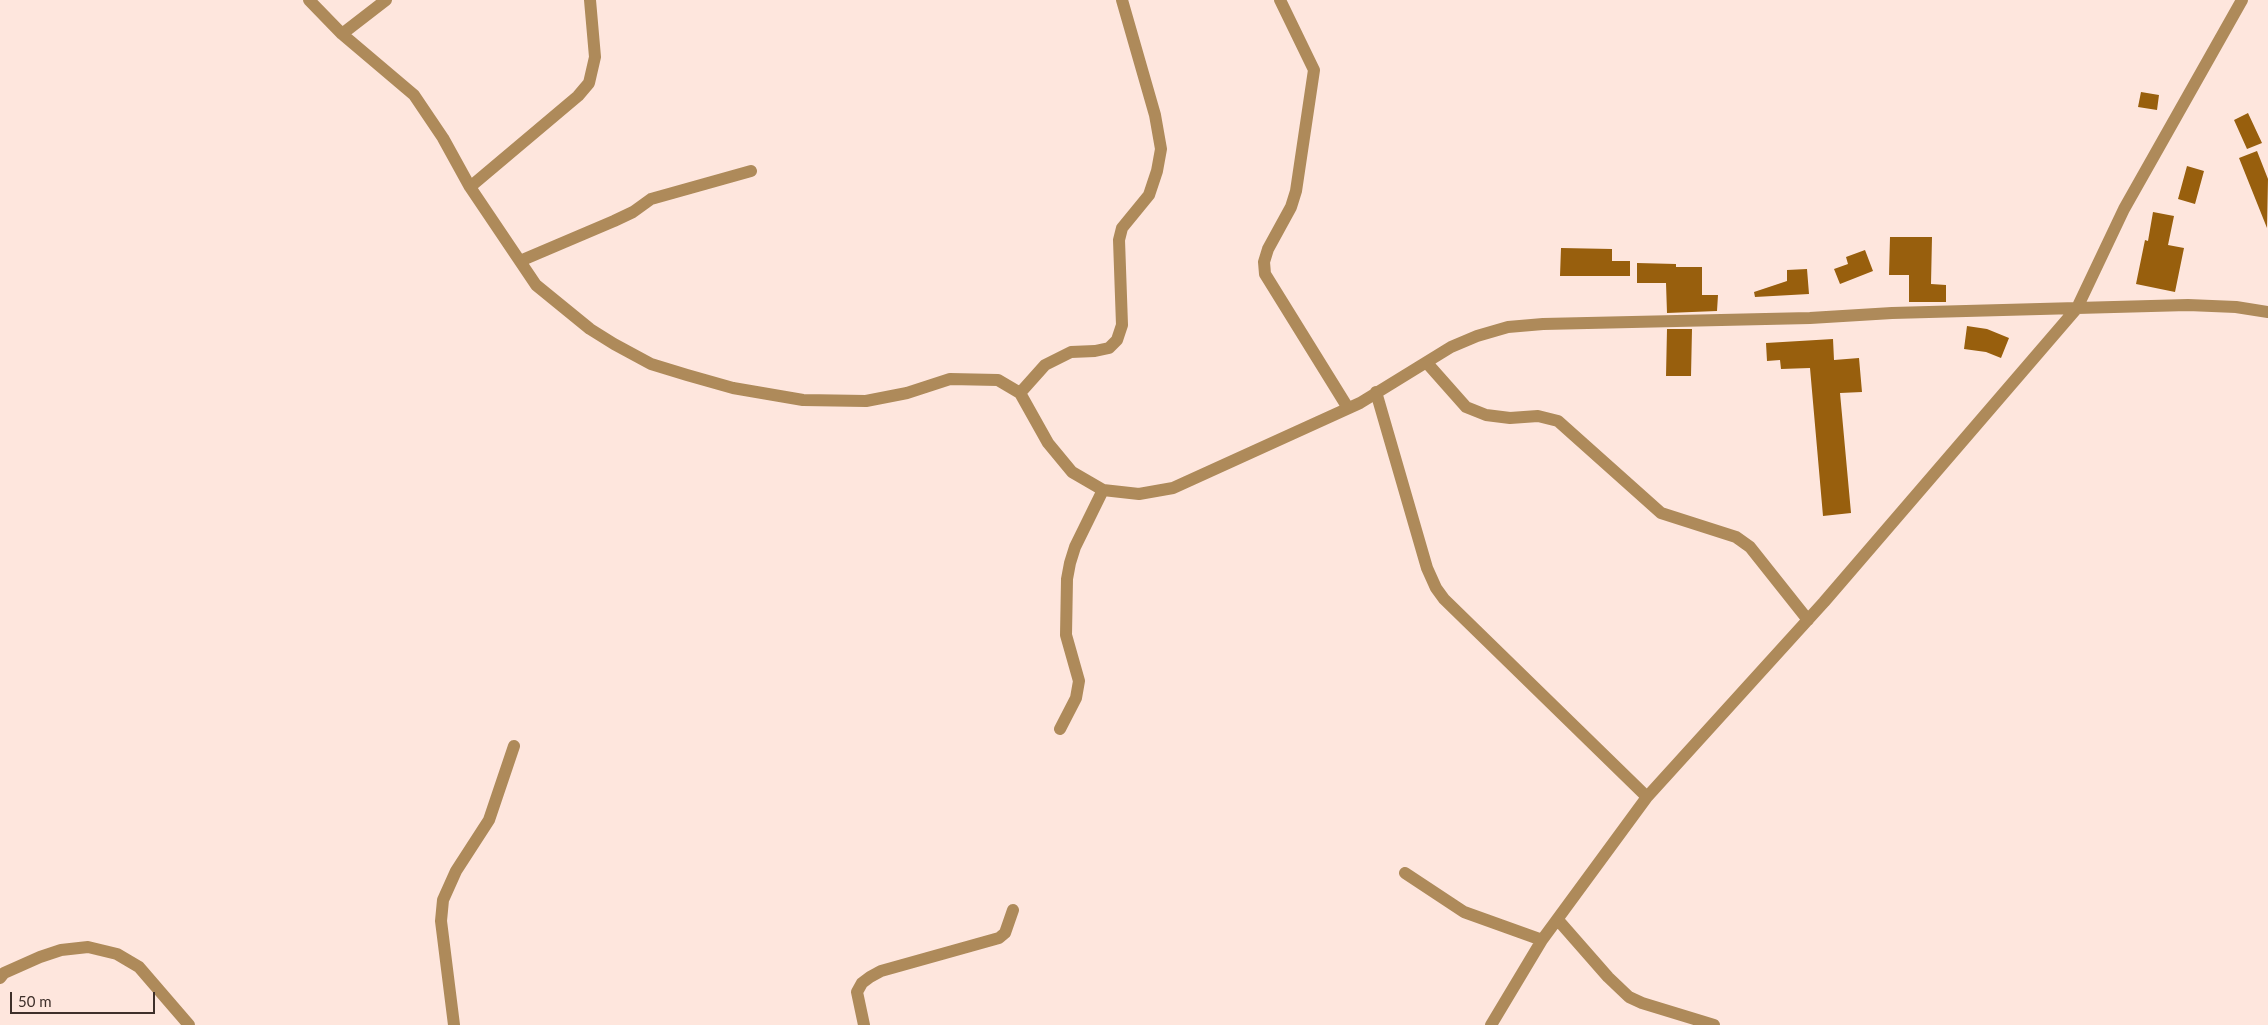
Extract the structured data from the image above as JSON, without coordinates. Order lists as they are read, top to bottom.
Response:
{
  "scale_bar": "50 m"
}
